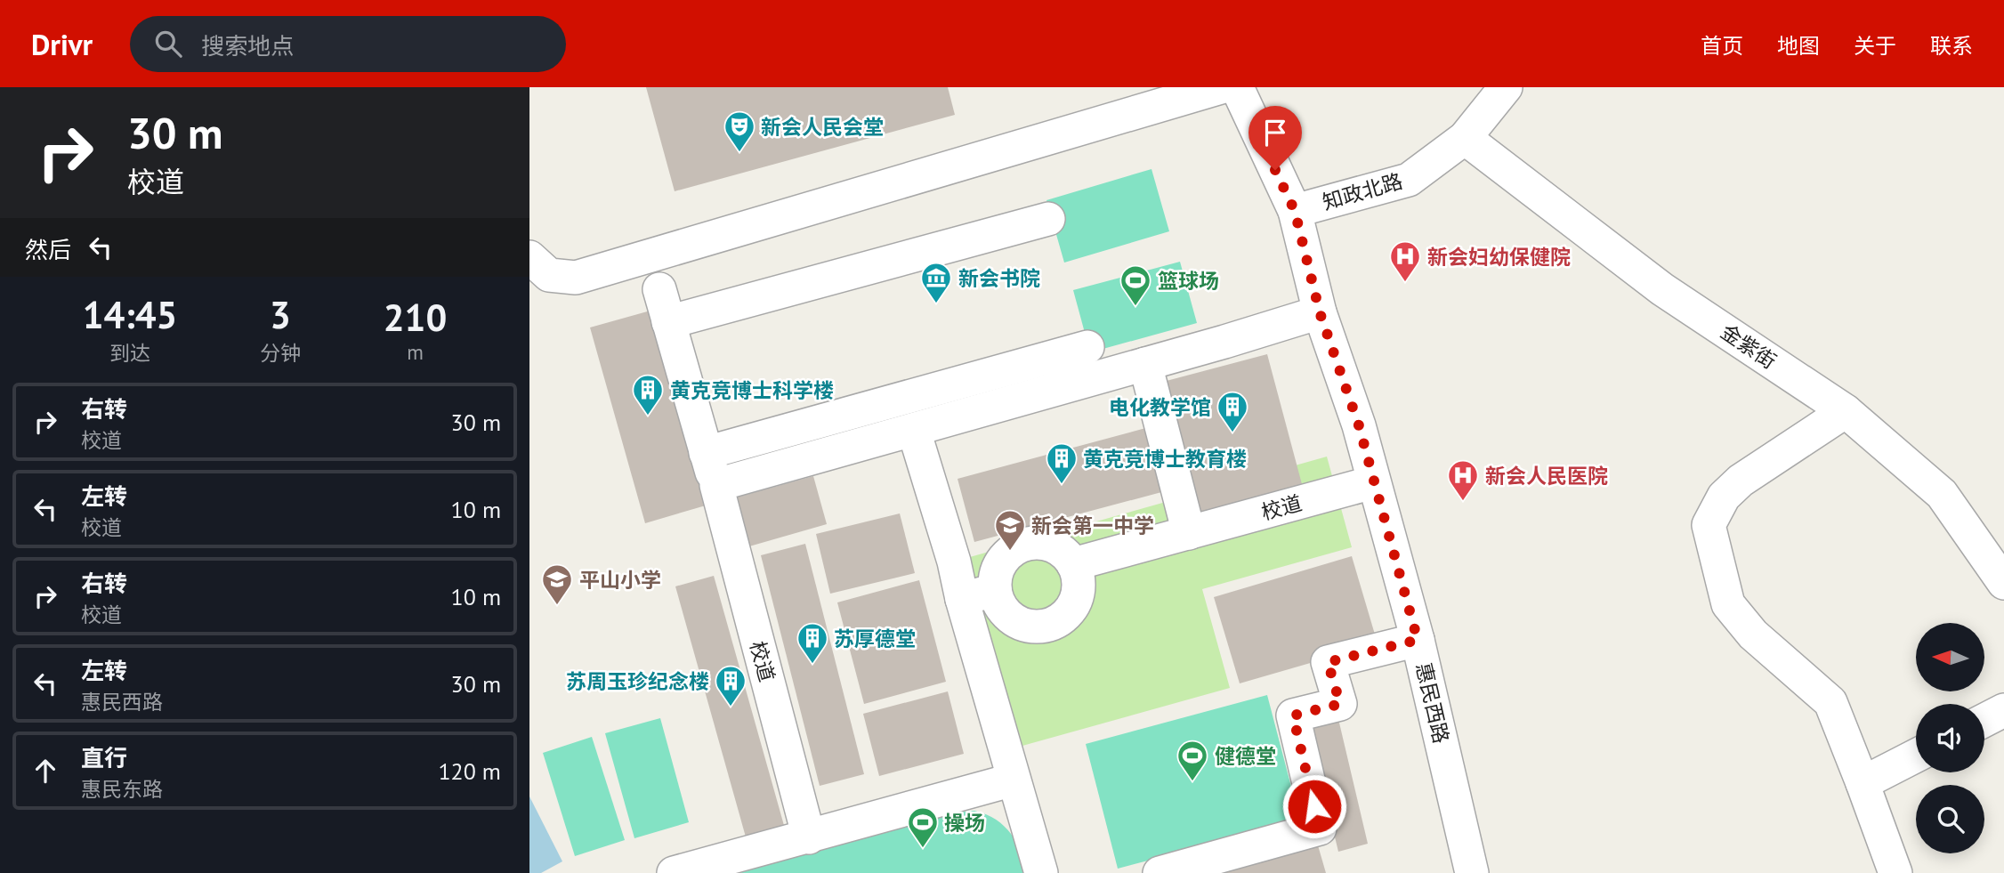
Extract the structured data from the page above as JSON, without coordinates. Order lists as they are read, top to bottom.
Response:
{
  "streets": {
    "street": [
      "知政北路",
      "金紫街",
      "校道",
      "惠民西路"
    ]
  },
  "crossings": [
    ["知政北路", "金紫街"],
    ["知政北路", "惠民西路"],
    ["校道", "惠民西路"]
  ],
  "places": {
    "theatre": ["新会人民会堂"],
    "hospital": ["新会妇幼保健院", "新会人民医院"],
    "museum": ["新会书院"],
    "sports": ["篮球场", "健德堂", "操场"],
    "building": [
      "黄克竞博士科学楼",
      "电化教学馆",
      "黄克竞博士教育楼",
      "苏厚德堂",
      "苏周玉珍纪念楼"
    ],
    "school or university": ["新会第一中学", "平山小学"]
  },
  "north": "left",
  "page": {
    "header": "Drivr",
    "search": "搜索地点",
    "nav": [
      "首页",
      "地图",
      "关于",
      "联系"
    ],
    "turn": ["30 m", "校道"],
    "then": "然后",
    "eta": [
      "14:45",
      "到达",
      "3",
      "分钟",
      "210",
      "m"
    ],
    "list": [
      {
        "name": "右转",
        "note": "校道",
        "value": "30 m"
      },
      {
        "name": "左转",
        "note": "校道",
        "value": "10 m"
      },
      {
        "name": "右转",
        "note": "校道",
        "value": "10 m"
      },
      {
        "name": "左转",
        "note": "惠民西路",
        "value": "30 m"
      },
      {
        "name": "直行",
        "note": "惠民东路",
        "value": "120 m"
      }
    ]
  }
}
